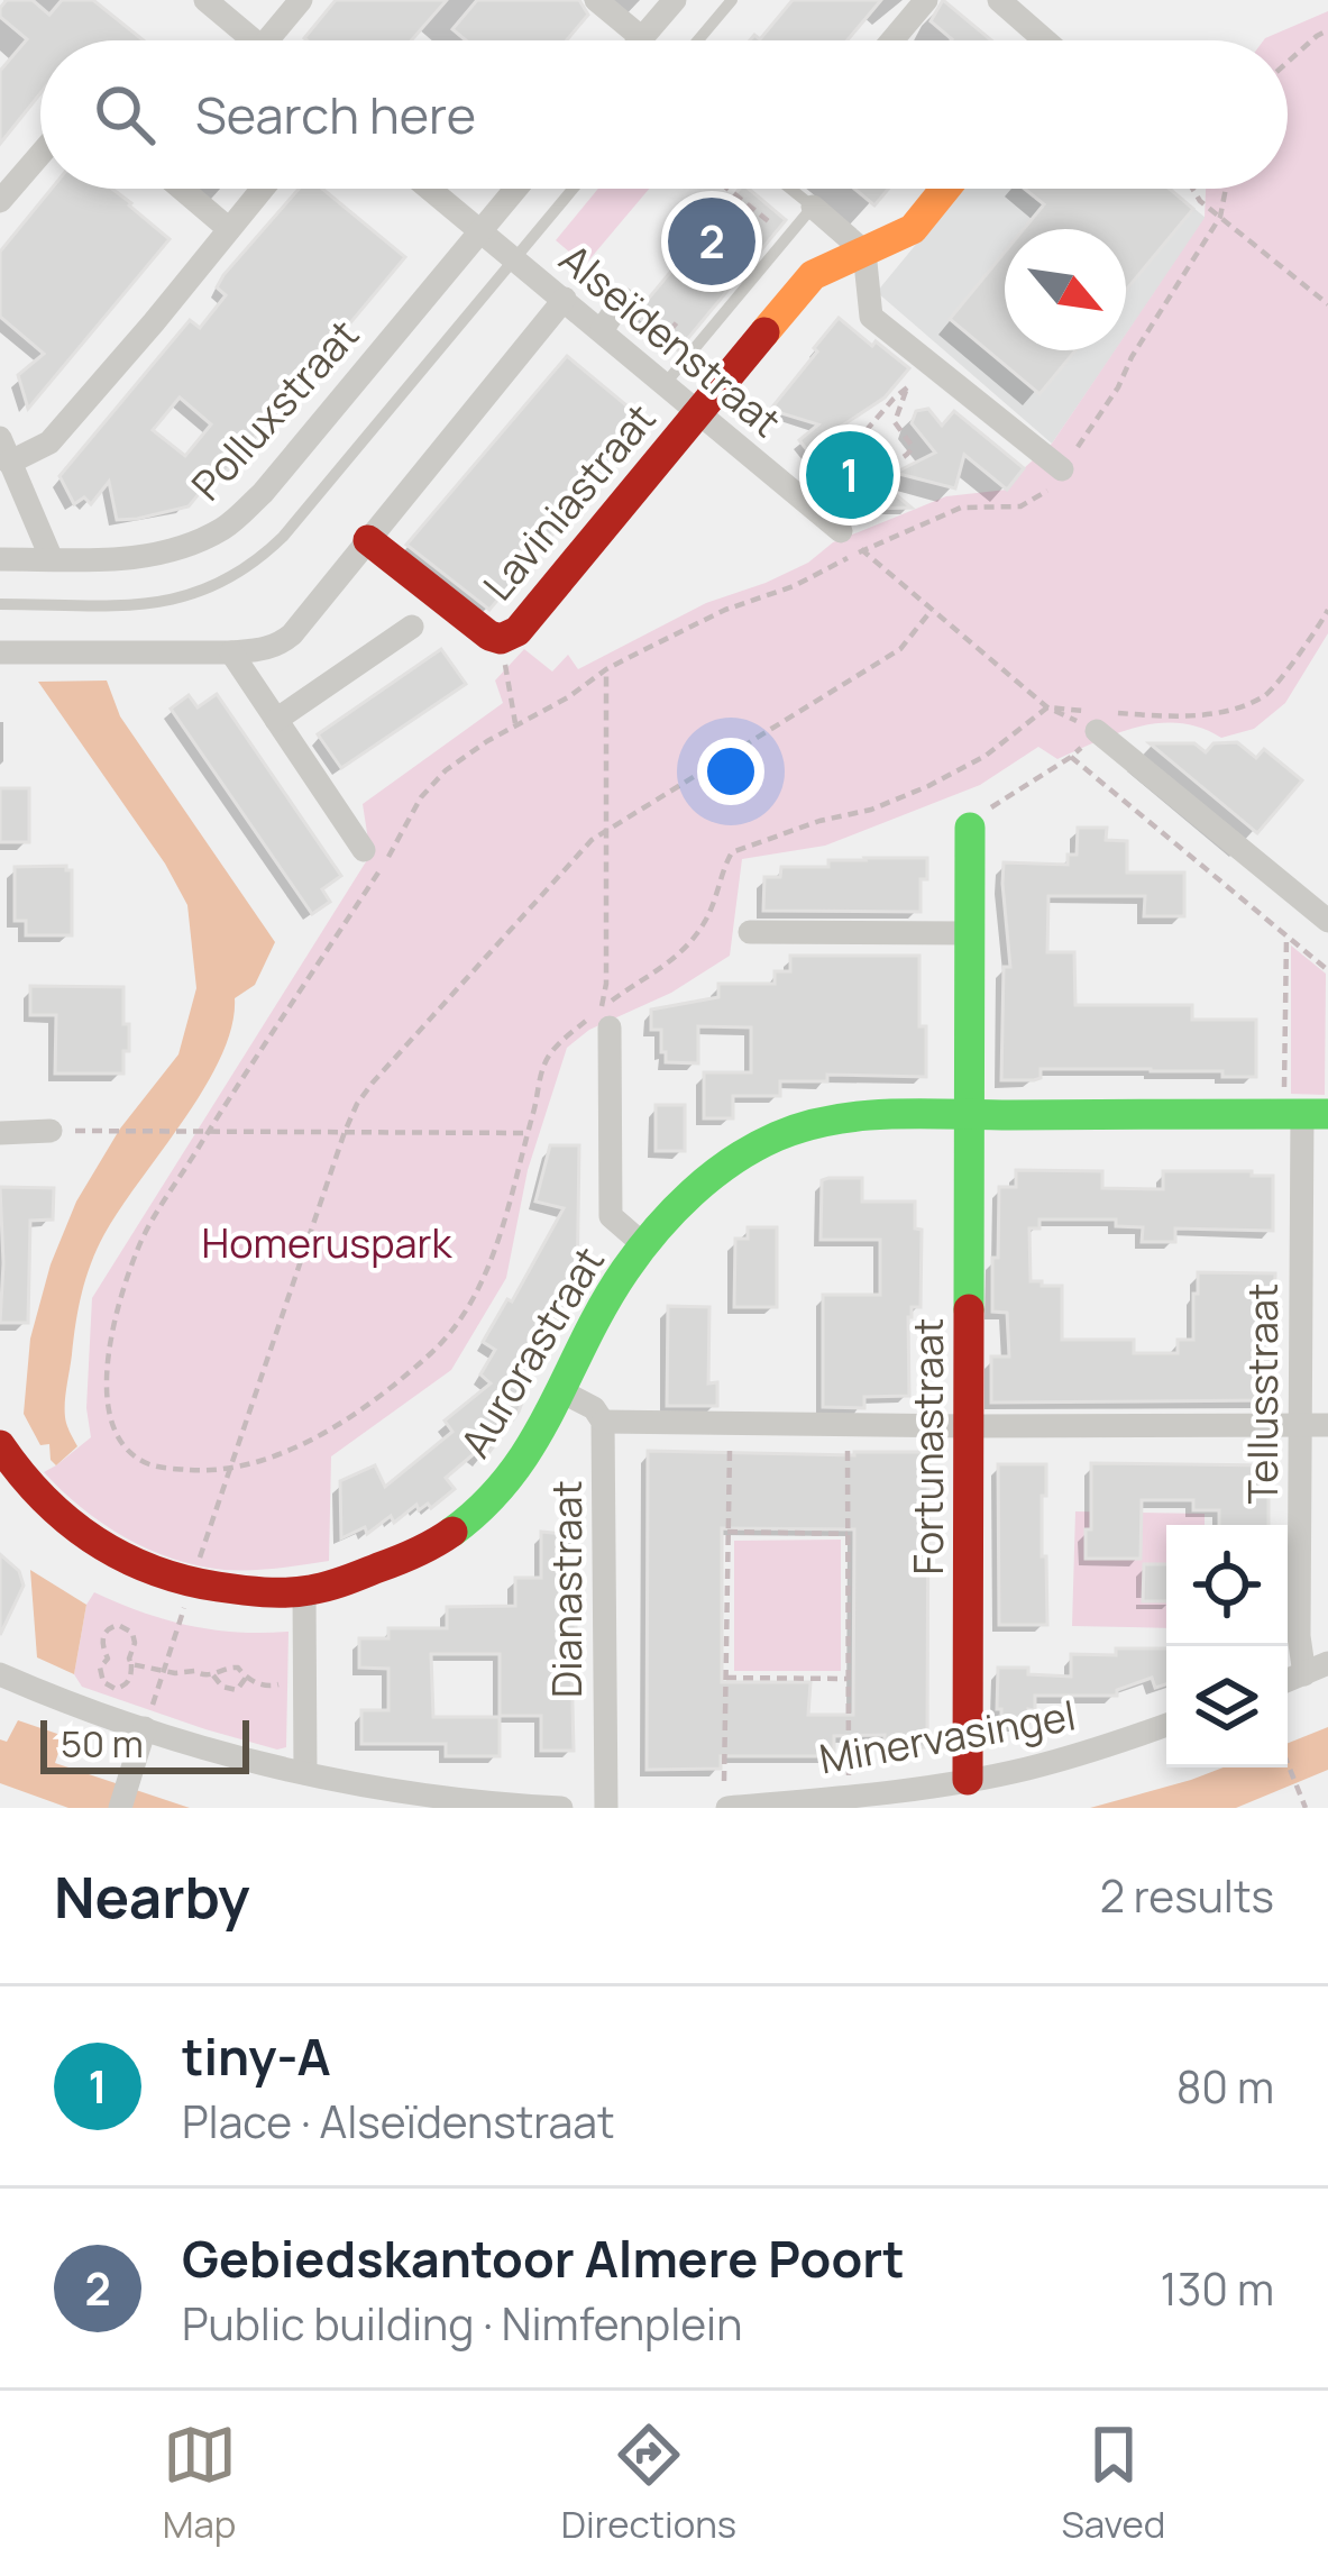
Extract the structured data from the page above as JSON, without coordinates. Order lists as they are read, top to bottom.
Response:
{
  "streets": {
    "street": [
      "Alseïdenstraat",
      "Polluxstraat",
      "Laviniastraat",
      "Aurorastraat",
      "Tellusstraat",
      "Fortunastraat",
      "Dianastraat",
      "Minervasingel"
    ]
  },
  "crossings": [
    ["Alseïdenstraat", "Polluxstraat"],
    ["Alseïdenstraat", "Laviniastraat"],
    ["Aurorastraat", "Tellusstraat"],
    ["Aurorastraat", "Fortunastraat"],
    ["Aurorastraat", "Dianastraat"],
    ["Fortunastraat", "Minervasingel"]
  ],
  "parks": ["Homeruspark"],
  "scale_bar": "50 m",
  "north": "bottom right",
  "page": {
    "search": "Search here",
    "pins": ["2", "1"],
    "scale": "50 m",
    "heading": ["Nearby", "2 results"],
    "list": [
      {
        "mark": "1",
        "name": "tiny-A",
        "note": "Place · Alseïdenstraat",
        "value": "80 m"
      },
      {
        "mark": "2",
        "name": "Gebiedskantoor Almere Poort",
        "note": "Public building · Nimfenplein",
        "value": "130 m"
      }
    ],
    "nav": ["Map", "Directions", "Saved"]
  }
}
